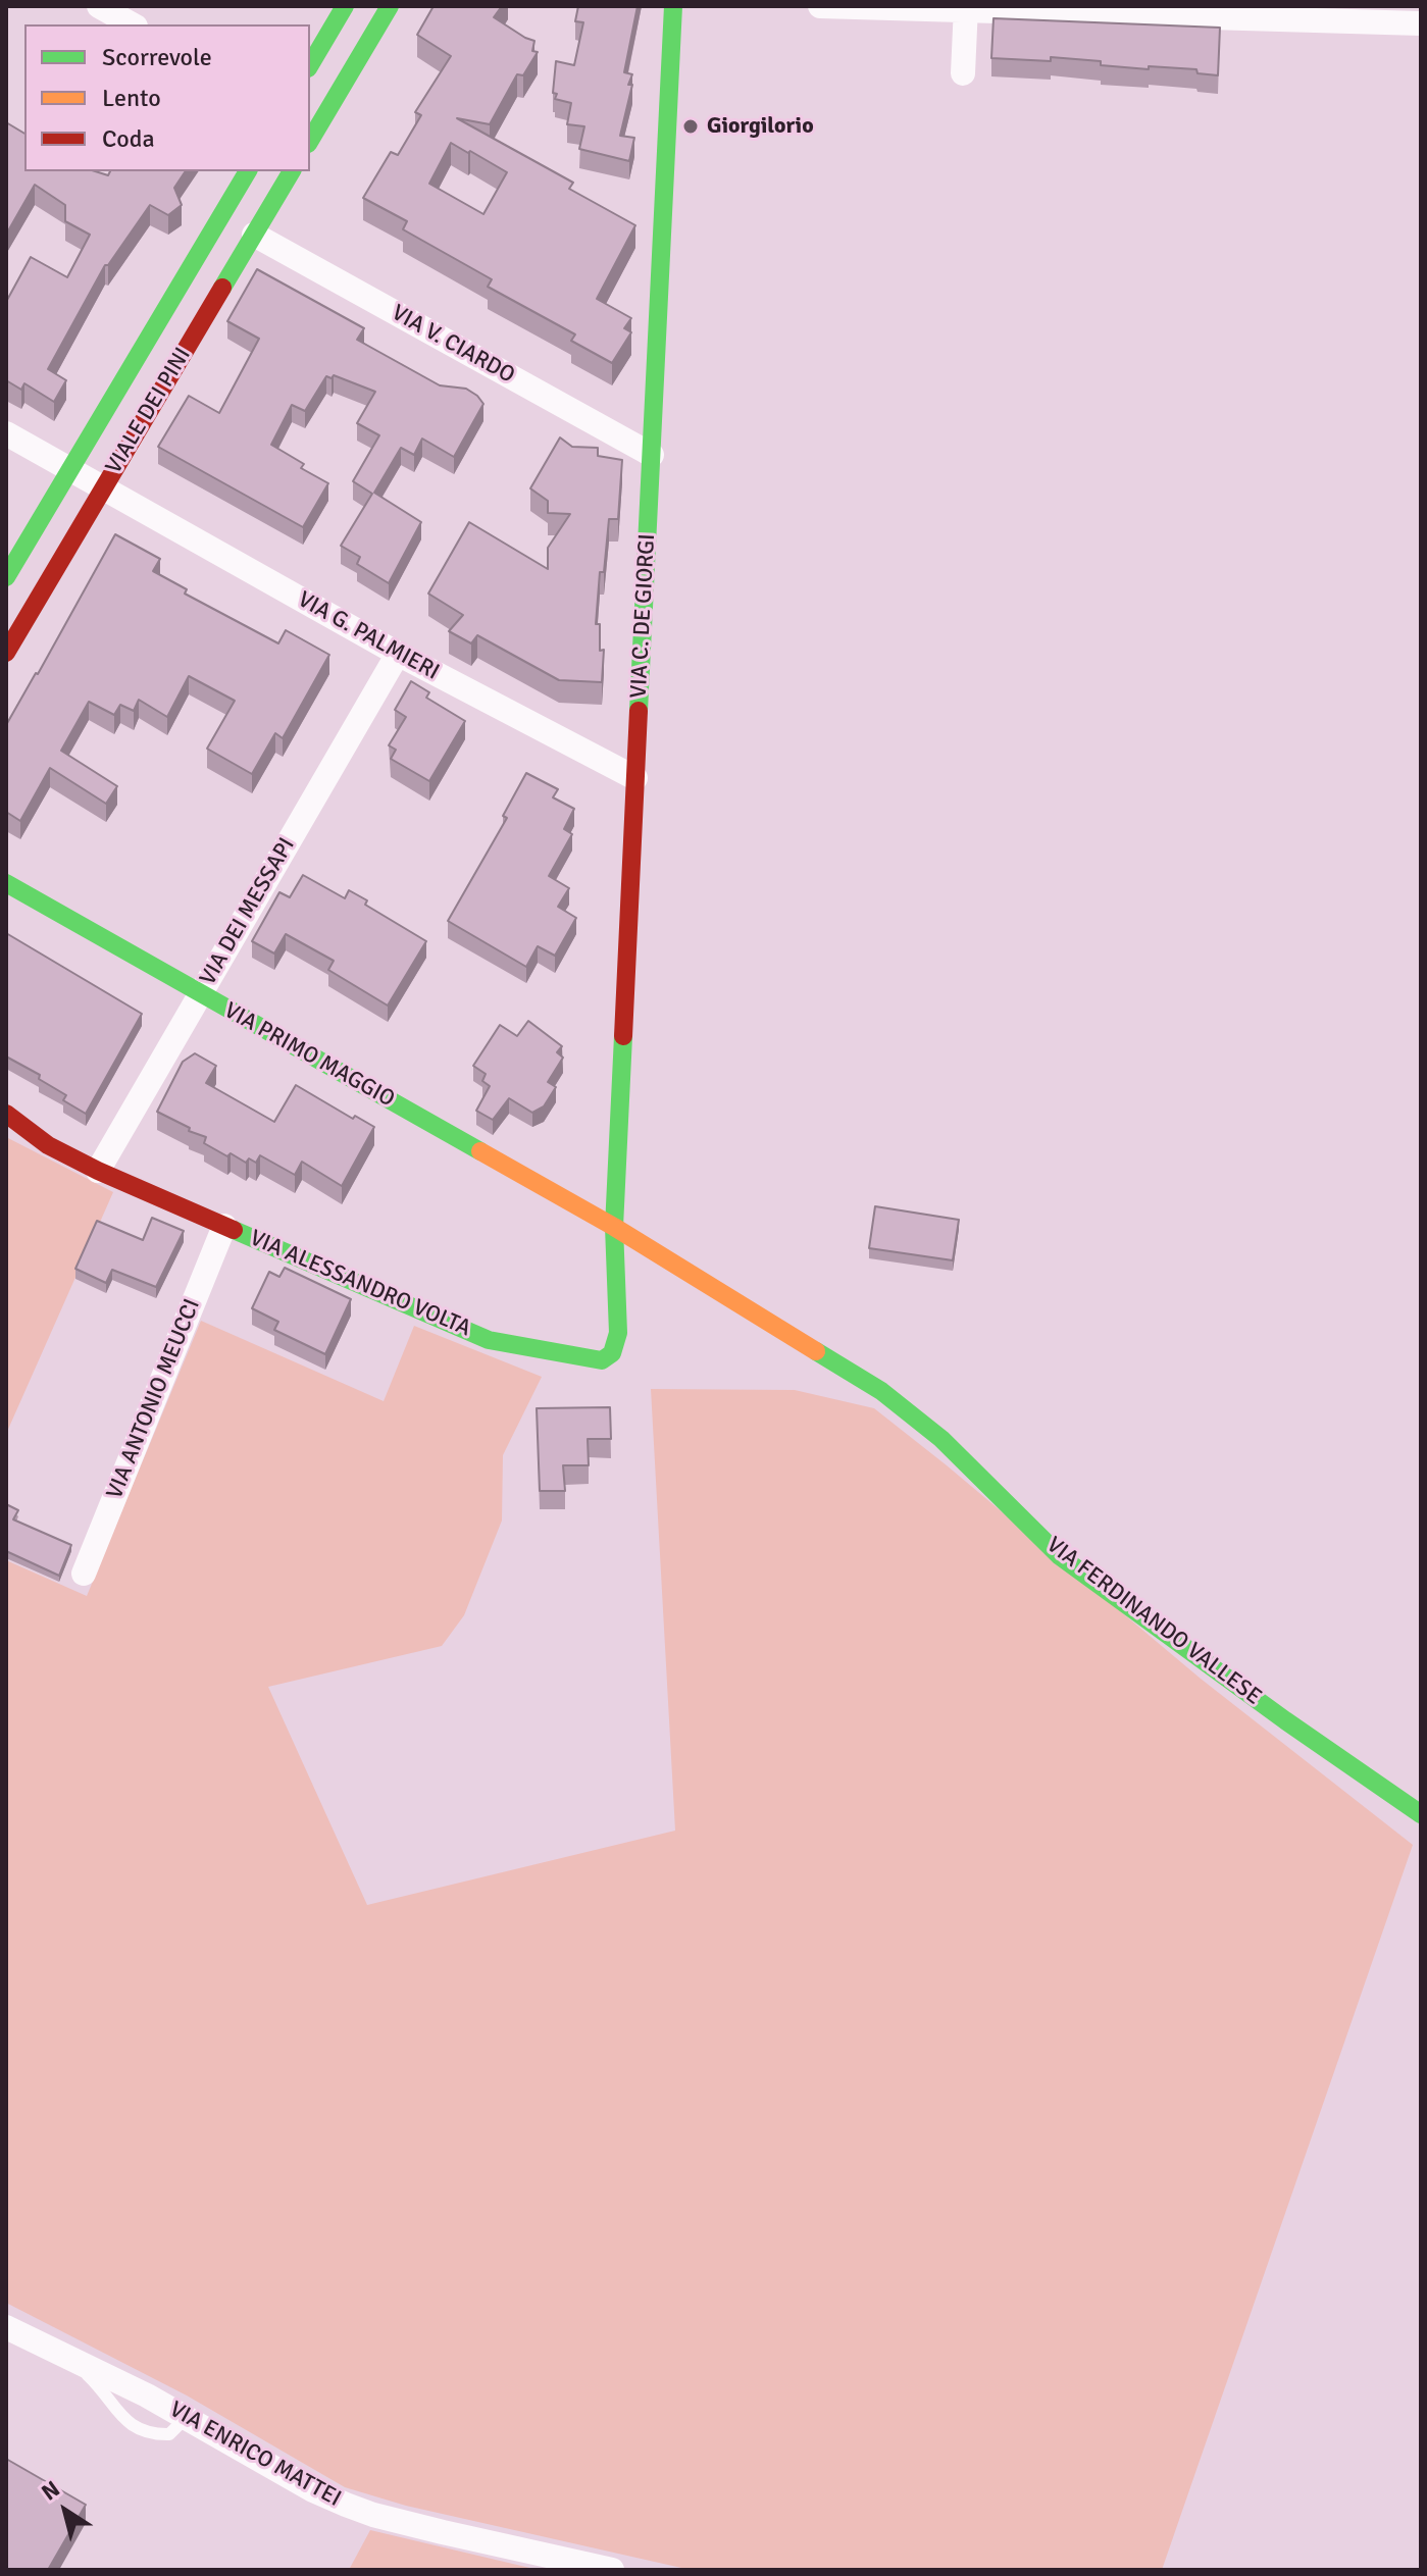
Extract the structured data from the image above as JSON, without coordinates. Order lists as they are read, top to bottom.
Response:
{
  "streets": {
    "street": [
      "VIA V. CIARDO",
      "VIALE DEI PINI",
      "VIA C. DE GIORGI",
      "VIA G. PALMIERI",
      "VIA DEI MESSAPI",
      "VIA PRIMO MAGGIO",
      "VIA ALESSANDRO VOLTA",
      "VIA ANTONIO MEUCCI",
      "VIA FERDINANDO VALLESE",
      "VIA ENRICO MATTEI"
    ]
  },
  "crossings": [
    ["VIA V. CIARDO", "VIALE DEI PINI"],
    ["VIA V. CIARDO", "VIA C. DE GIORGI"],
    ["VIALE DEI PINI", "VIA G. PALMIERI"],
    ["VIA C. DE GIORGI", "VIA G. PALMIERI"],
    ["VIA C. DE GIORGI", "VIA PRIMO MAGGIO"],
    ["VIA C. DE GIORGI", "VIA ALESSANDRO VOLTA"],
    ["VIA C. DE GIORGI", "VIA FERDINANDO VALLESE"],
    ["VIA G. PALMIERI", "VIA DEI MESSAPI"],
    ["VIA DEI MESSAPI", "VIA PRIMO MAGGIO"],
    ["VIA DEI MESSAPI", "VIA ALESSANDRO VOLTA"],
    ["VIA PRIMO MAGGIO", "VIA ALESSANDRO VOLTA"],
    ["VIA PRIMO MAGGIO", "VIA FERDINANDO VALLESE"],
    ["VIA ALESSANDRO VOLTA", "VIA ANTONIO MEUCCI"],
    ["VIA ALESSANDRO VOLTA", "VIA FERDINANDO VALLESE"]
  ],
  "places": ["Giorgilorio"],
  "legend": ["Scorrevole", "Lento", "Coda"],
  "north": "top left"
}
